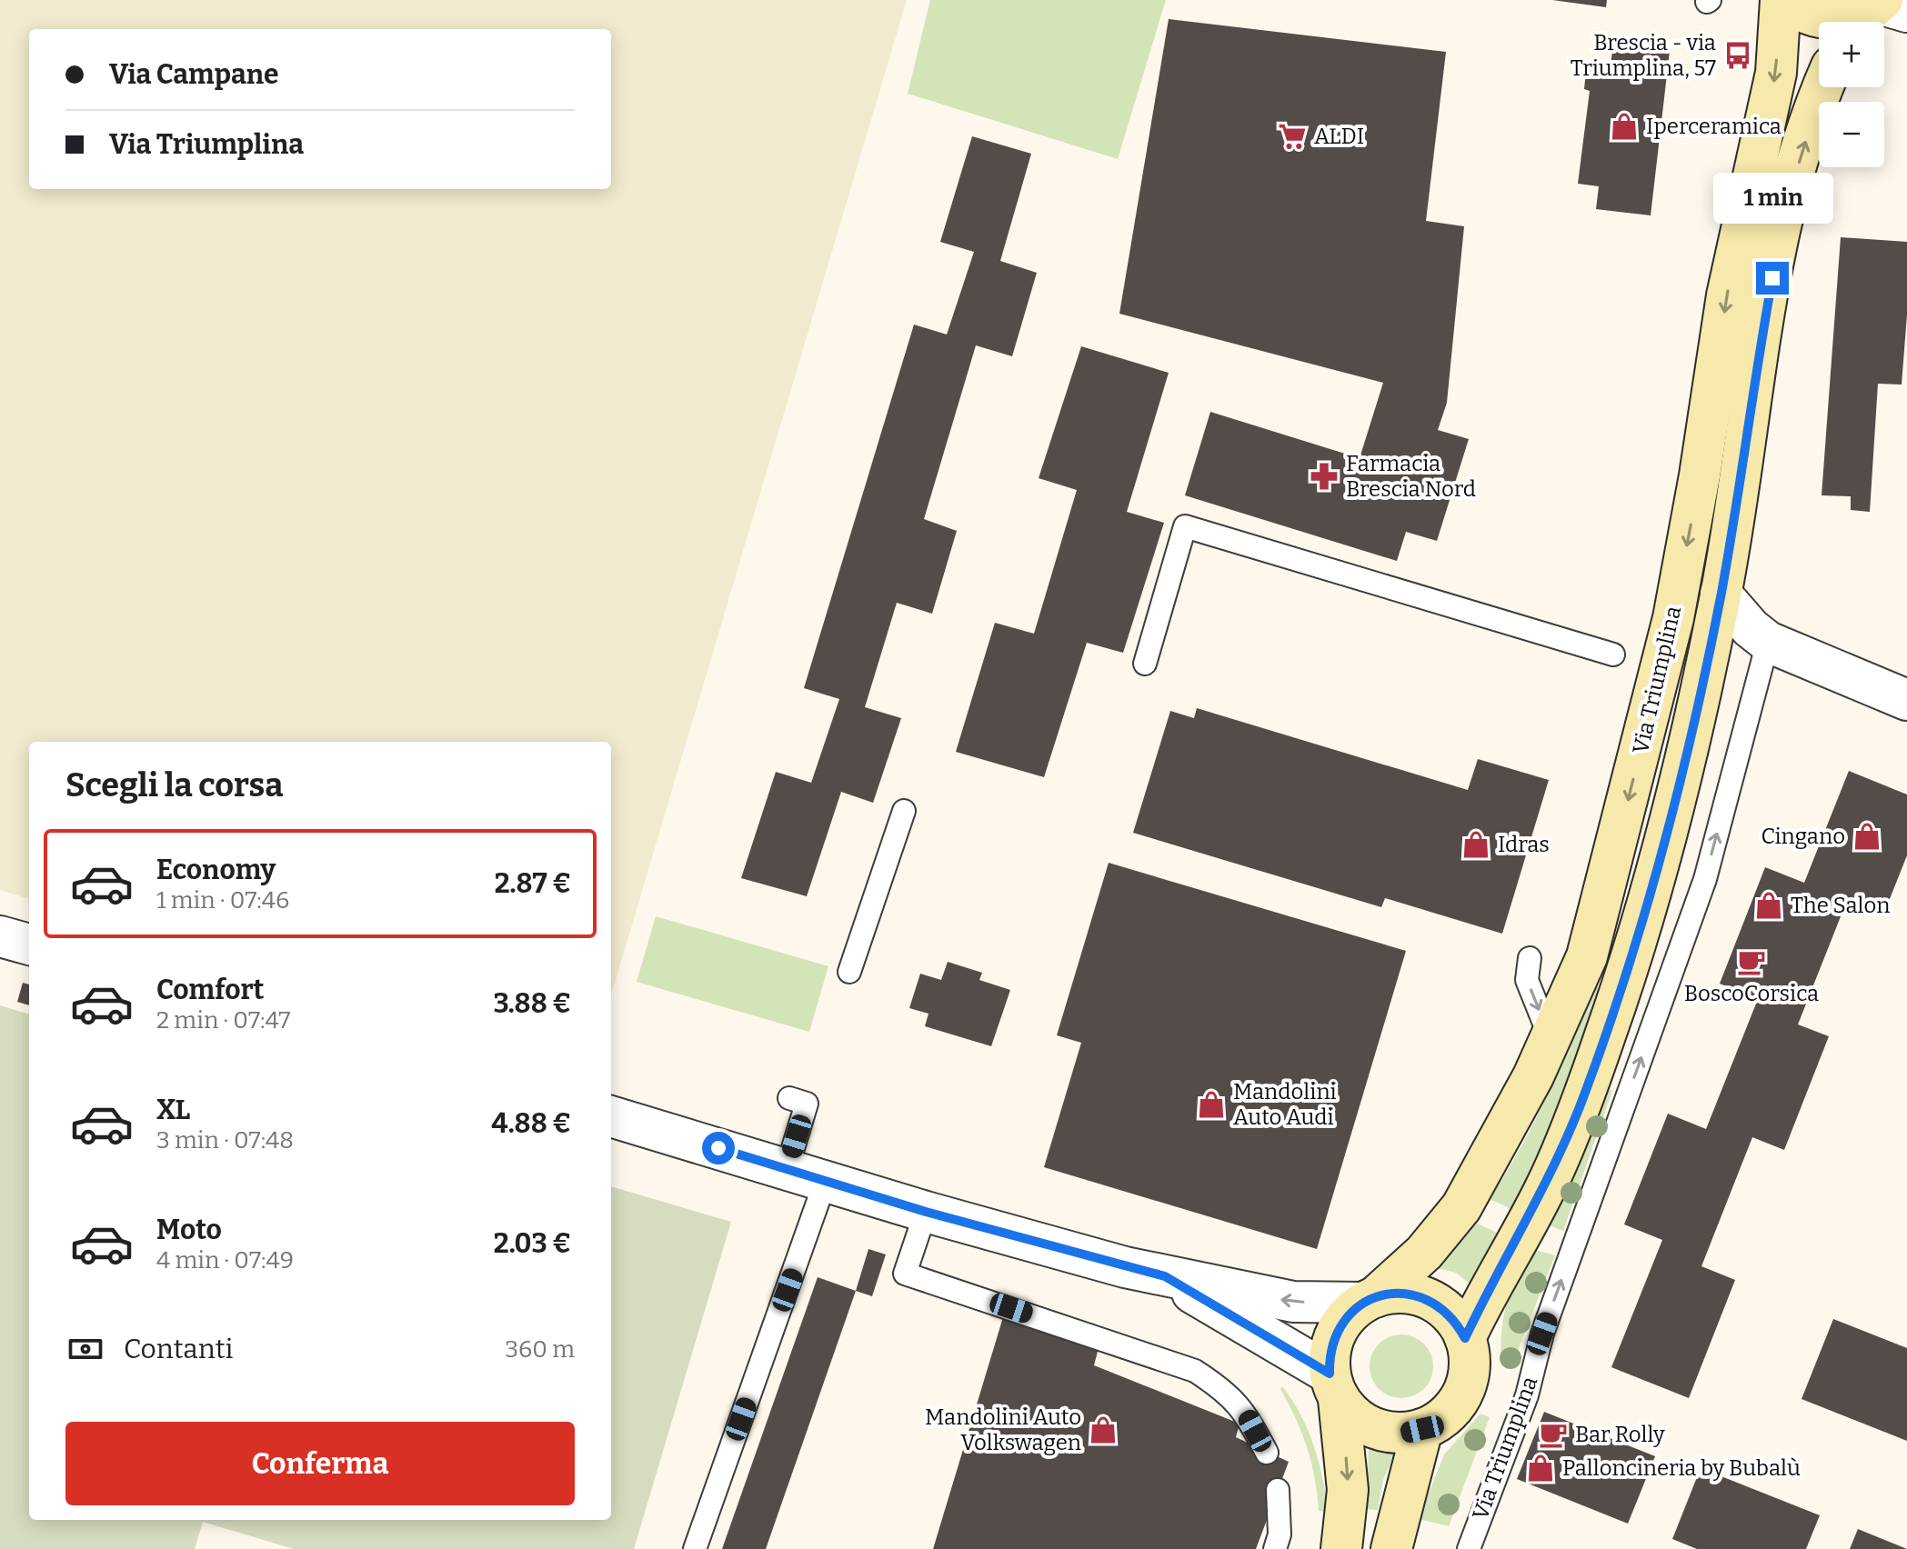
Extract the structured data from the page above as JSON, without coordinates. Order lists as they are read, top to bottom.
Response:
{
  "streets": {
    "main road": ["Via Triumplina"]
  },
  "places": {
    "bus stop": ["Brescia - via Triumplina, 57"],
    "shop": [
      "Iperceramica",
      "Cingano",
      "Idras",
      "The Salon",
      "Mandolini Auto Audi",
      "Mandolini Auto Volkswagen",
      "Palloncineria by Bubalù"
    ],
    "supermarket": ["ALDI"],
    "pharmacy": ["Farmacia Brescia Nord"],
    "cafe": ["BoscoCorsica", "Bar Rolly"]
  },
  "page": {
    "map_buttons": ["+", "−"],
    "banner": ["Via Campane", "Via Triumplina"],
    "bubble": "1 min",
    "heading": "Scegli la corsa",
    "list": [
      {
        "name": "Economy",
        "note": "1 min · 07:46",
        "value": "2.87 €"
      },
      {
        "name": "Comfort",
        "note": "2 min · 07:47",
        "value": "3.88 €"
      },
      {
        "name": "XL",
        "note": "3 min · 07:48",
        "value": "4.88 €"
      },
      {
        "name": "Moto",
        "note": "4 min · 07:49",
        "value": "2.03 €"
      }
    ],
    "pay": ["Contanti", "360 m"],
    "buttons": "Conferma"
  }
}
